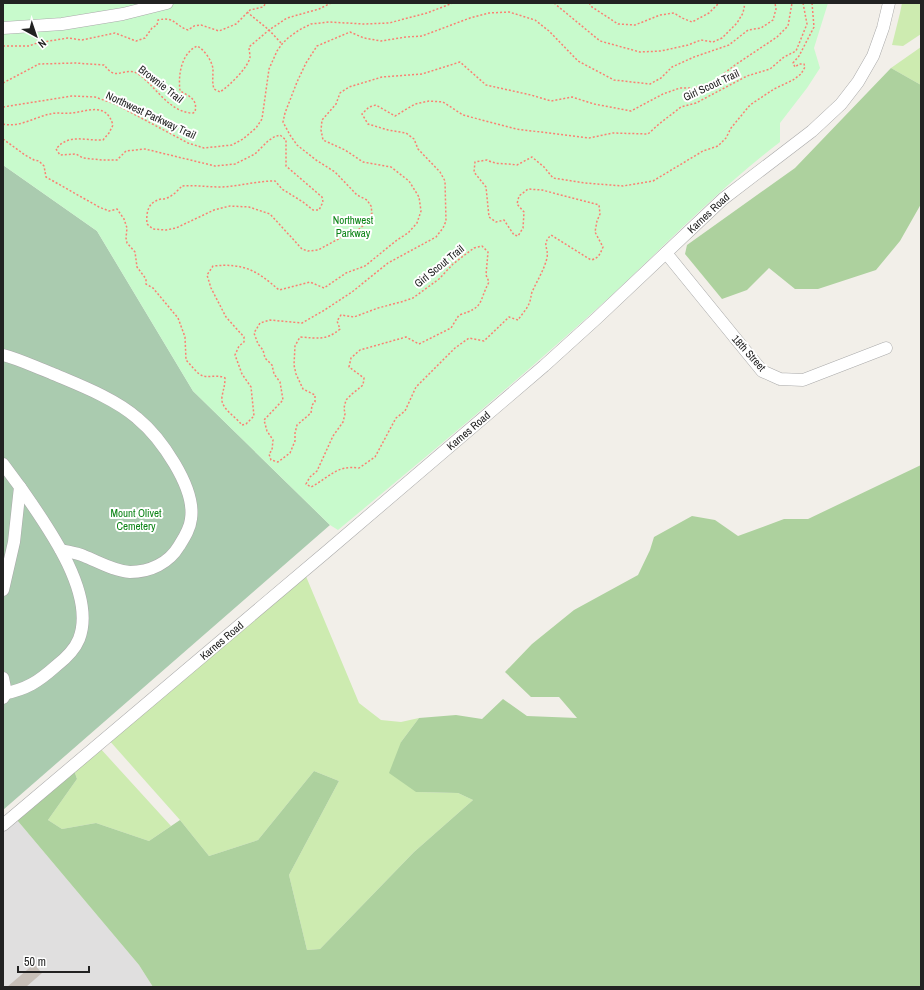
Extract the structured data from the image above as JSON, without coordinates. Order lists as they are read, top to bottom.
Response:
{
  "streets": {
    "street": ["Karnes Road", "18th Street"],
    "path": ["Brownie Trail", "Girl Scout Trail", "Northwest Parkway Trail"]
  },
  "crossings": [
    ["Karnes Road", "18th Street"]
  ],
  "parks": ["Northwest Parkway", "Mount Olivet Cemetery"],
  "scale_bar": "50 m",
  "north": "bottom right"
}
